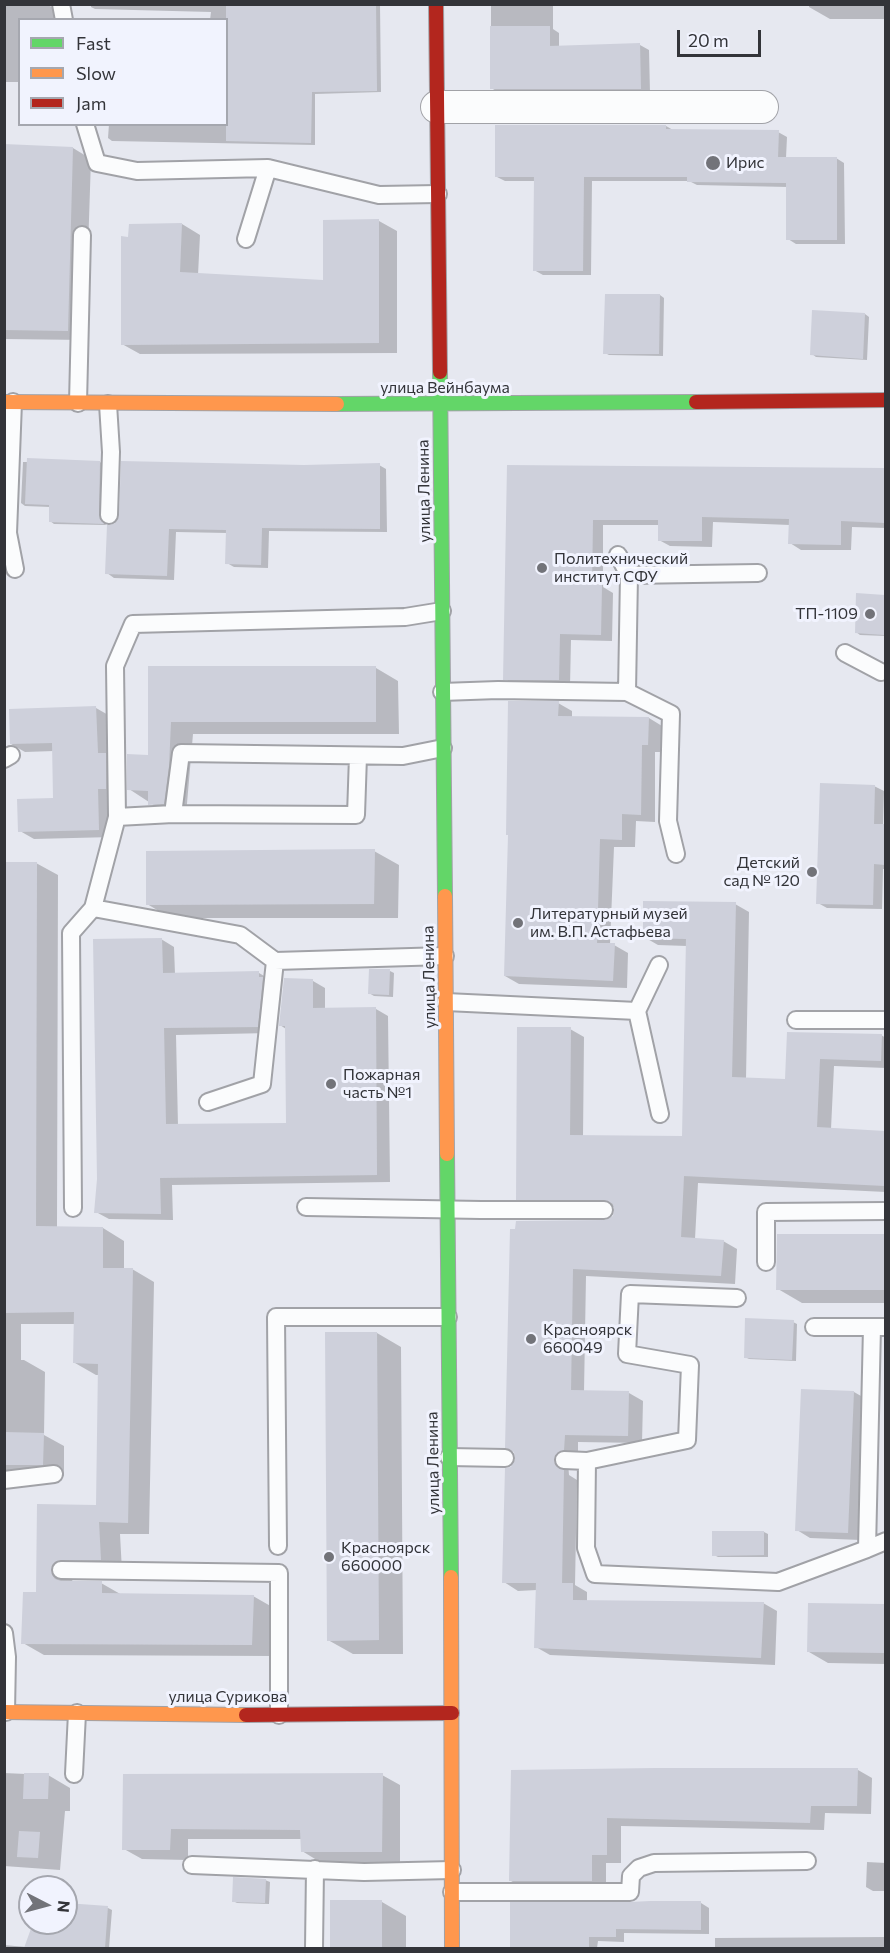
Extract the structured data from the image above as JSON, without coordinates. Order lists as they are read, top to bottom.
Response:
{
  "streets": {
    "main road": ["улица Вейнбаума", "улица Ленина", "улица Сурикова"]
  },
  "crossings": [
    ["улица Вейнбаума", "улица Ленина"],
    ["улица Ленина", "улица Сурикова"]
  ],
  "places": [
    "Ирис",
    "Политехнический институт СФУ",
    "ТП-1109",
    "Детский сад № 120",
    "Литературный музей им. В.П. Астафьева",
    "Пожарная часть №1",
    "Красноярск 660049",
    "Красноярск 660000"
  ],
  "legend": ["Fast", "Slow", "Jam"],
  "scale_bar": "20 m",
  "north": "right"
}
